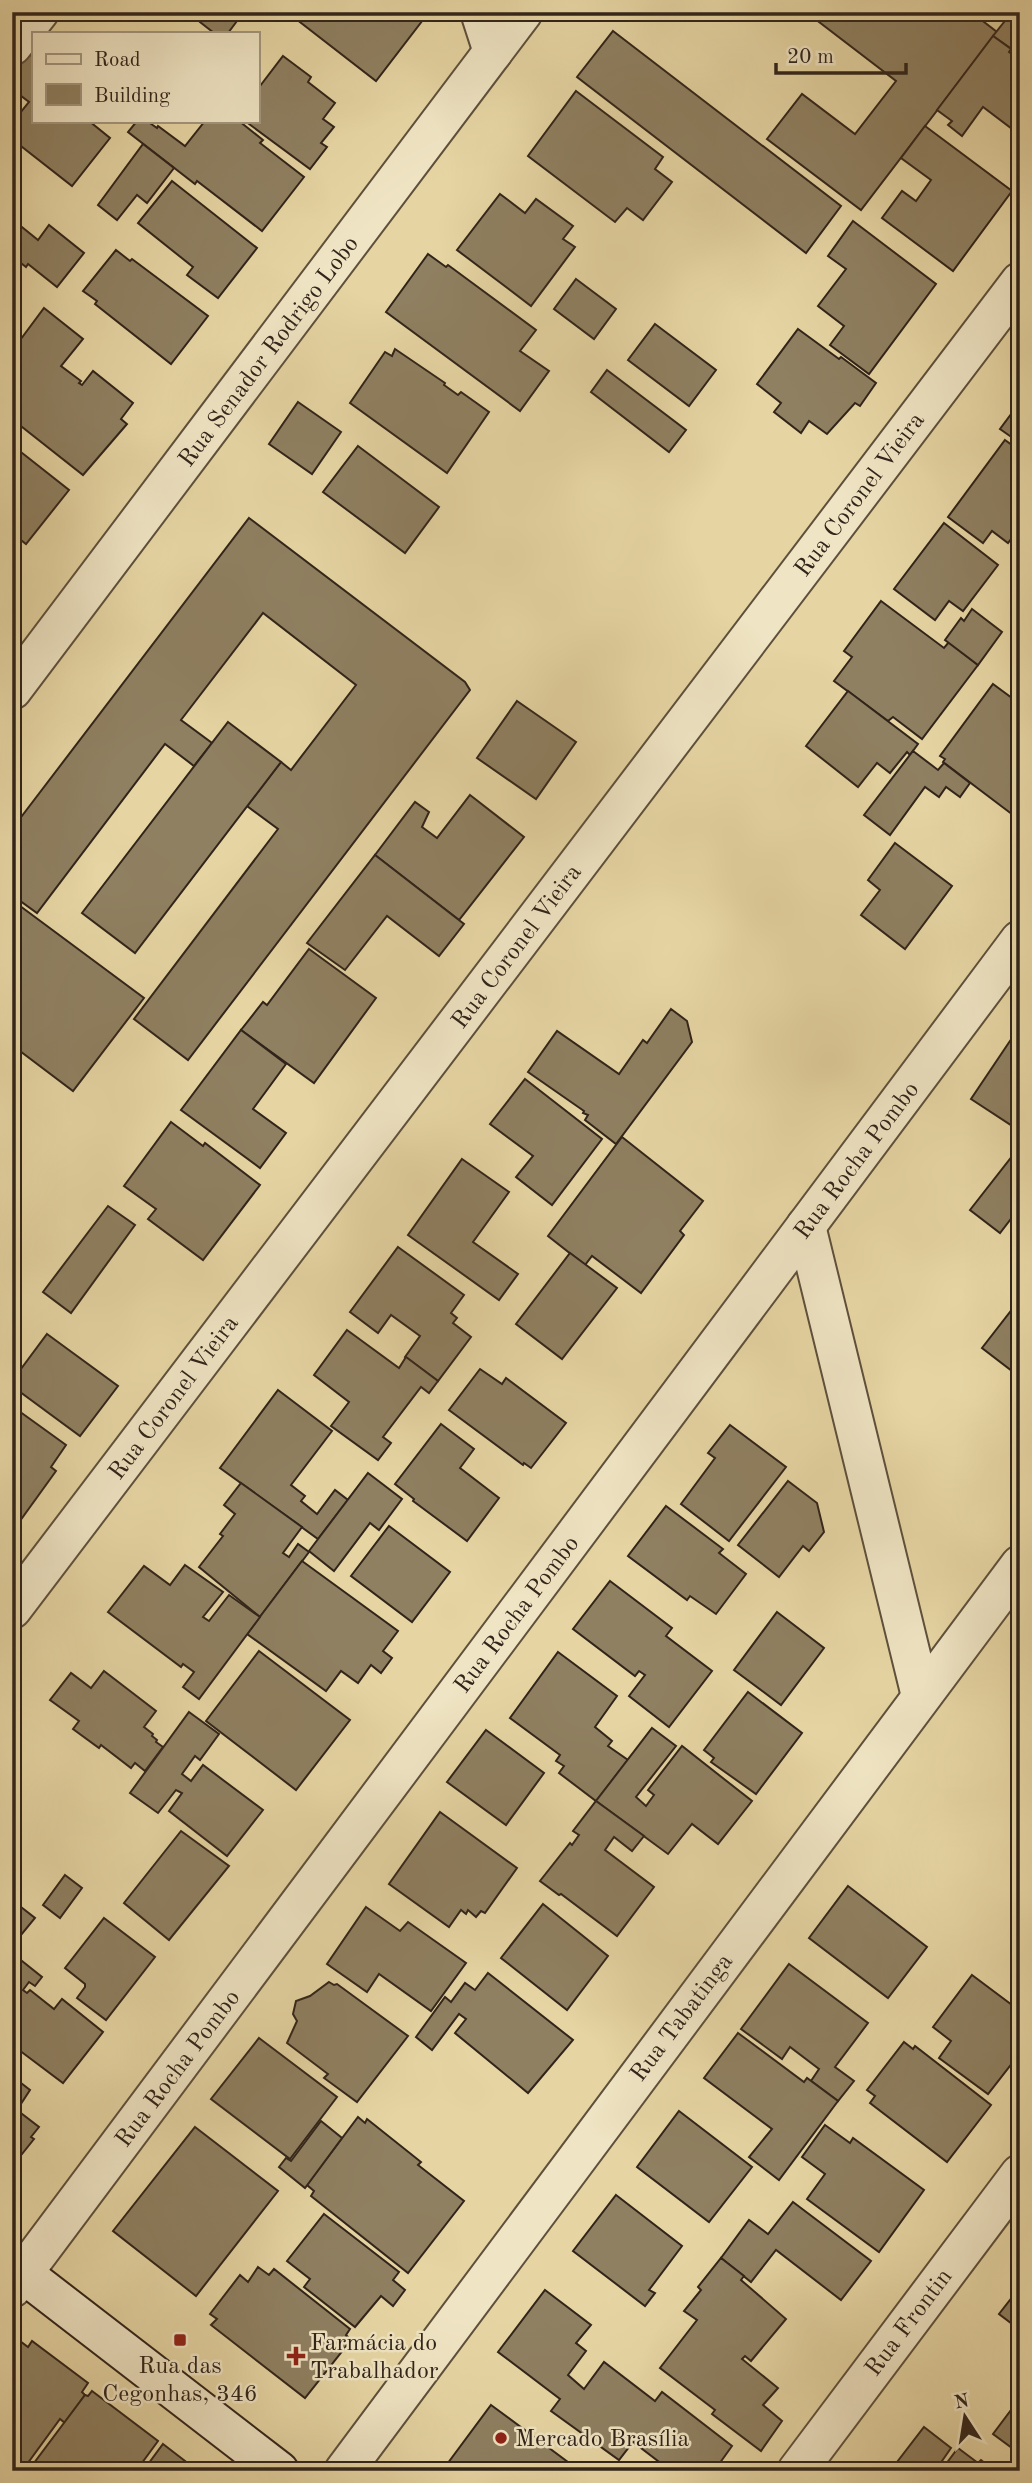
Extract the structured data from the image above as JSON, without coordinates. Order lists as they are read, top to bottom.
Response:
{
  "streets": {
    "street": [
      "Rua Senador Rodrigo Lobo",
      "Rua Coronel Vieira",
      "Rua Rocha Pombo",
      "Rua Tabatinga",
      "Rua Frontin"
    ]
  },
  "places": {
    "transit": ["Rua das Cegonhas, 346"],
    "health": ["Farmácia do Trabalhador"],
    "other": ["Mercado Brasília"]
  },
  "legend": ["Road", "Building"],
  "scale_bar": "20 m",
  "north": "top"
}
